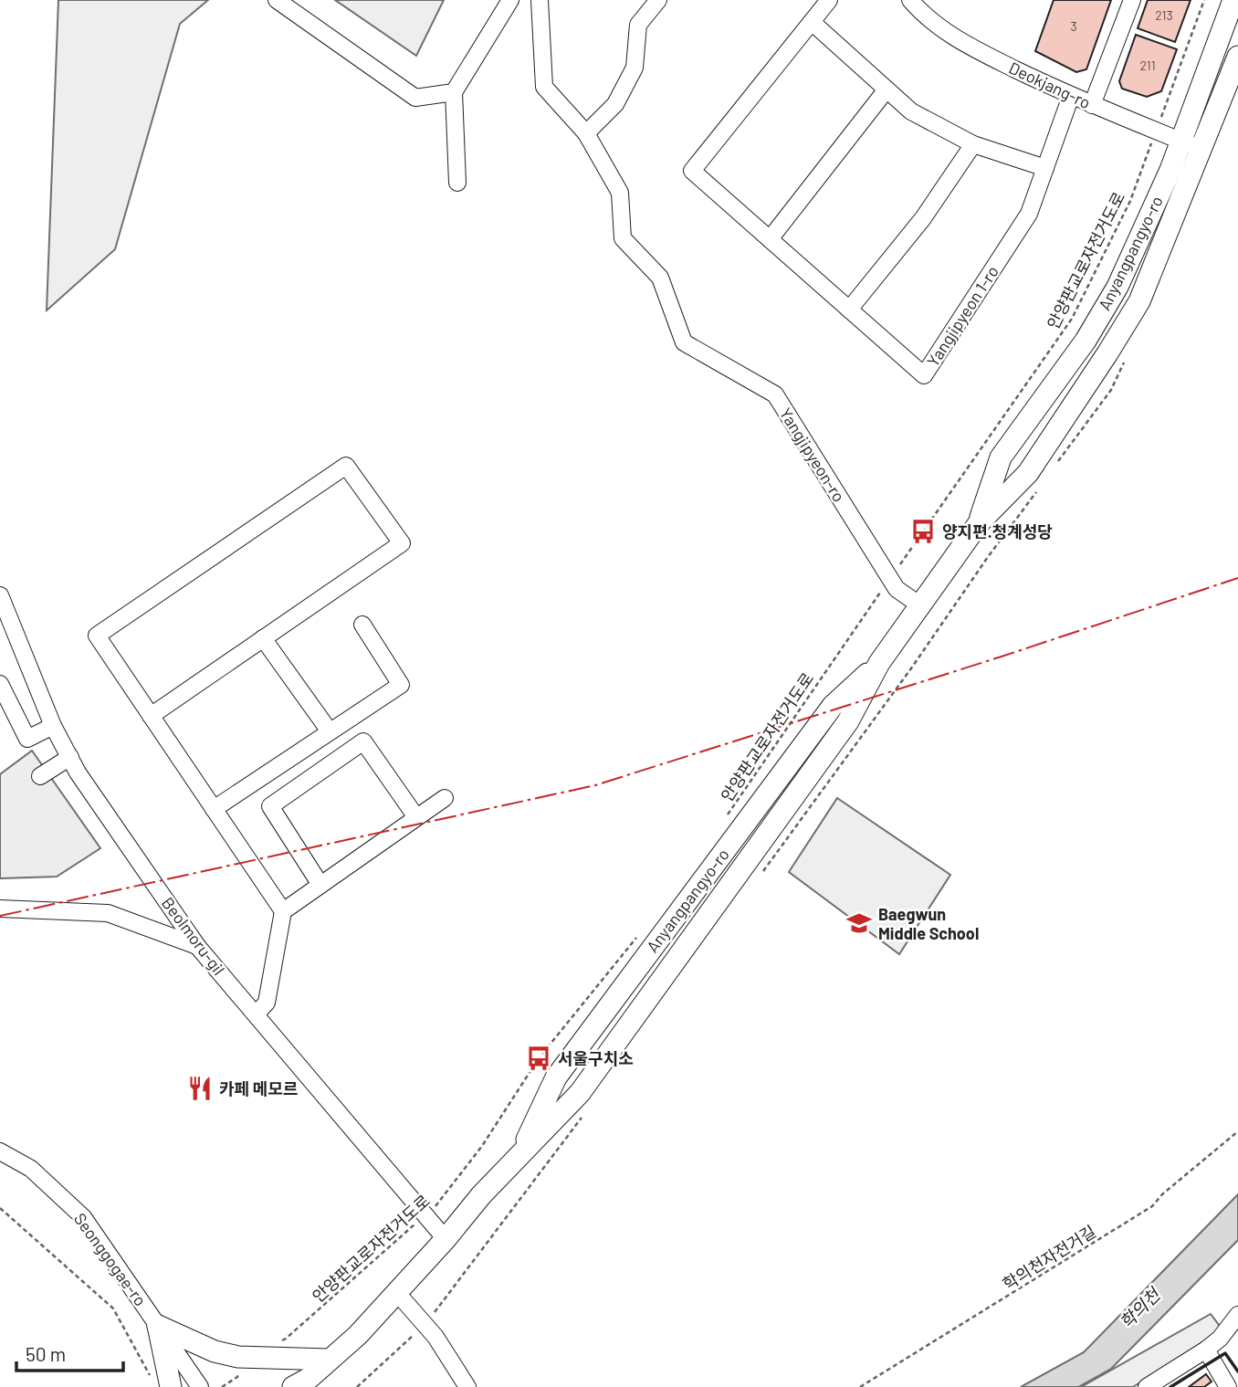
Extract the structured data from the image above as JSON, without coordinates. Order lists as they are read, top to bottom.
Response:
{
  "streets": {
    "main road": ["Anyangpangyo-ro"],
    "street": [
      "Deokjang-ro",
      "Yangjipyeon 1-ro",
      "Yangjipyeon-ro",
      "Beolmoru-gil",
      "Seonggogae-ro"
    ],
    "path": ["안양판교로자전거도로", "학의천자전거길"]
  },
  "crossings": [
    ["Deokjang-ro", "Anyangpangyo-ro"],
    ["Deokjang-ro", "안양판교로자전거도로"],
    ["Deokjang-ro", "Yangjipyeon 1-ro"],
    ["Anyangpangyo-ro", "Yangjipyeon-ro"],
    ["Anyangpangyo-ro", "Beolmoru-gil"],
    ["안양판교로자전거도로", "Yangjipyeon-ro"],
    ["안양판교로자전거도로", "Beolmoru-gil"]
  ],
  "water": ["학의천"],
  "places": {
    "bus stop": ["양지편.청계성당", "서울구치소"],
    "school or university": ["Baegwun Middle School"],
    "restaurant": ["카페 메모르"]
  },
  "house_numbers": ["213", "3", "211"],
  "scale_bar": "50 m"
}
